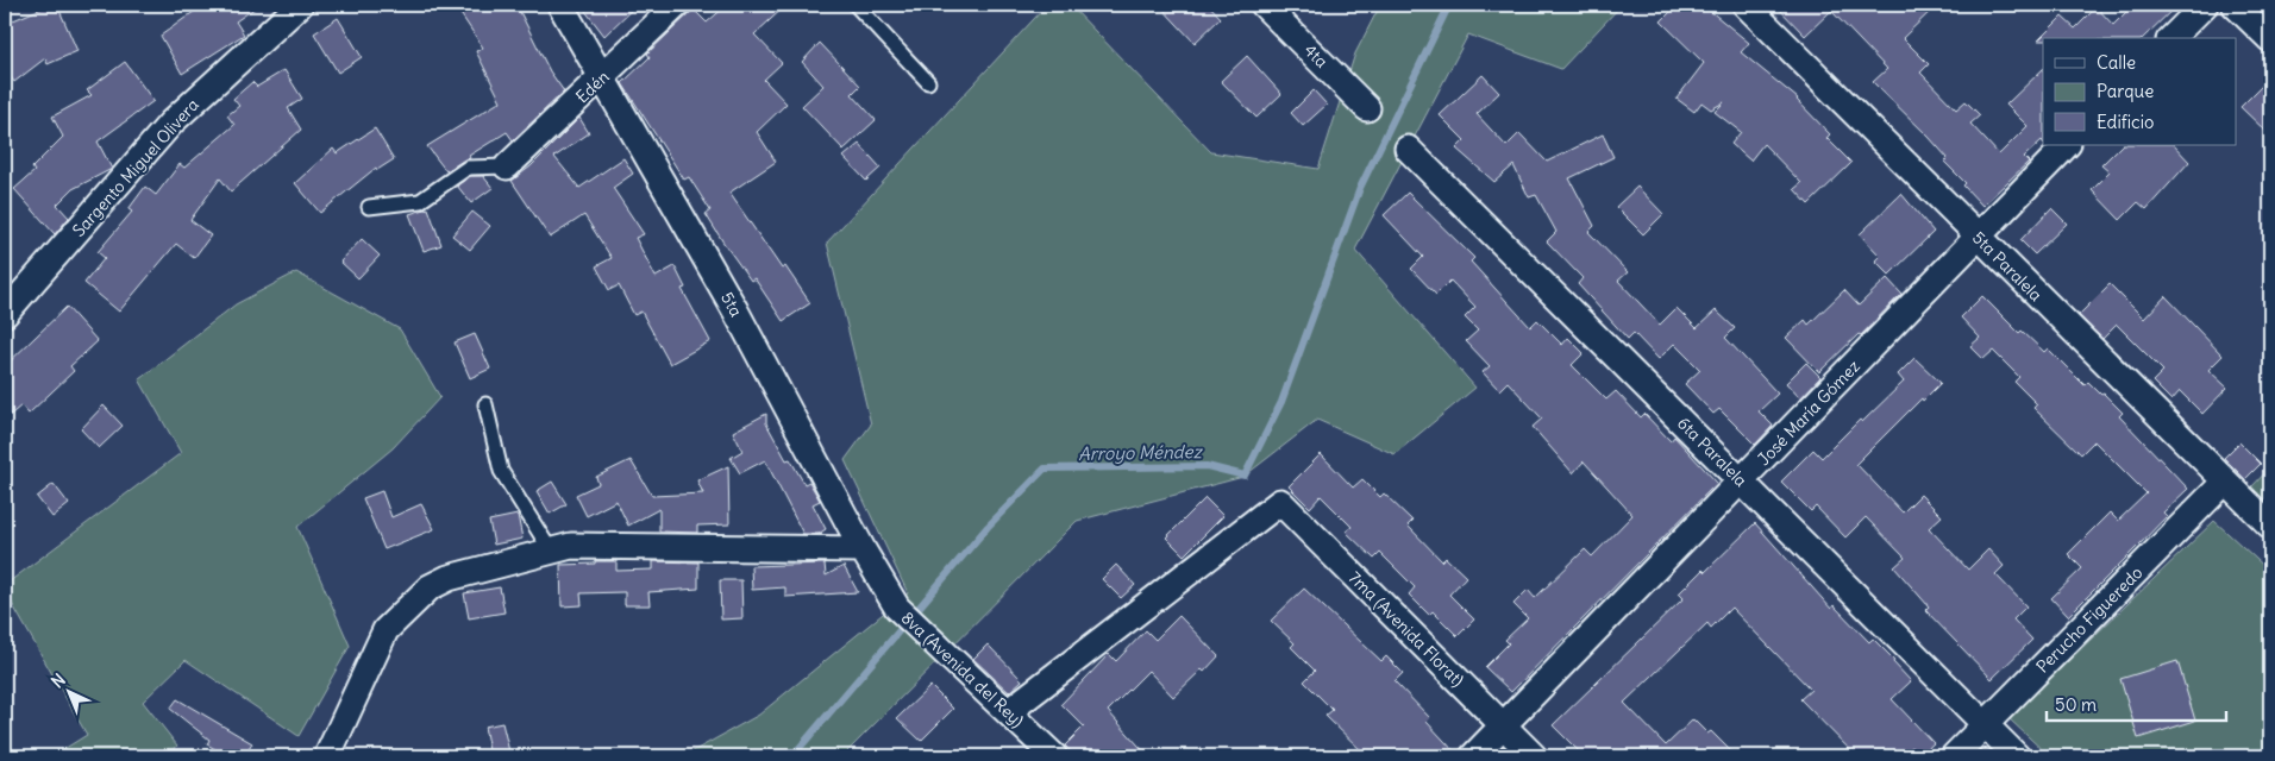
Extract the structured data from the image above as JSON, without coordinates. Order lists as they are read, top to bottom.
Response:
{
  "streets": {
    "street": [
      "4ta",
      "Edén",
      "Sargento Miguel Olivera",
      "5ta Paralela",
      "5ta",
      "José María Gómez",
      "6ta Paralela",
      "Perucho Figueredo",
      "7ma (Avenida Florat)",
      "8va (Avenida del Rey)"
    ]
  },
  "crossings": [
    ["Edén", "5ta"],
    ["5ta Paralela", "José María Gómez"],
    ["5ta Paralela", "Perucho Figueredo"],
    ["5ta", "8va (Avenida del Rey)"],
    ["José María Gómez", "6ta Paralela"],
    ["José María Gómez", "7ma (Avenida Florat)"],
    ["6ta Paralela", "Perucho Figueredo"],
    ["7ma (Avenida Florat)", "8va (Avenida del Rey)"]
  ],
  "water": ["Arroyo Méndez"],
  "legend": ["Calle", "Parque", "Edificio"],
  "scale_bar": "50 m",
  "north": "top left"
}
